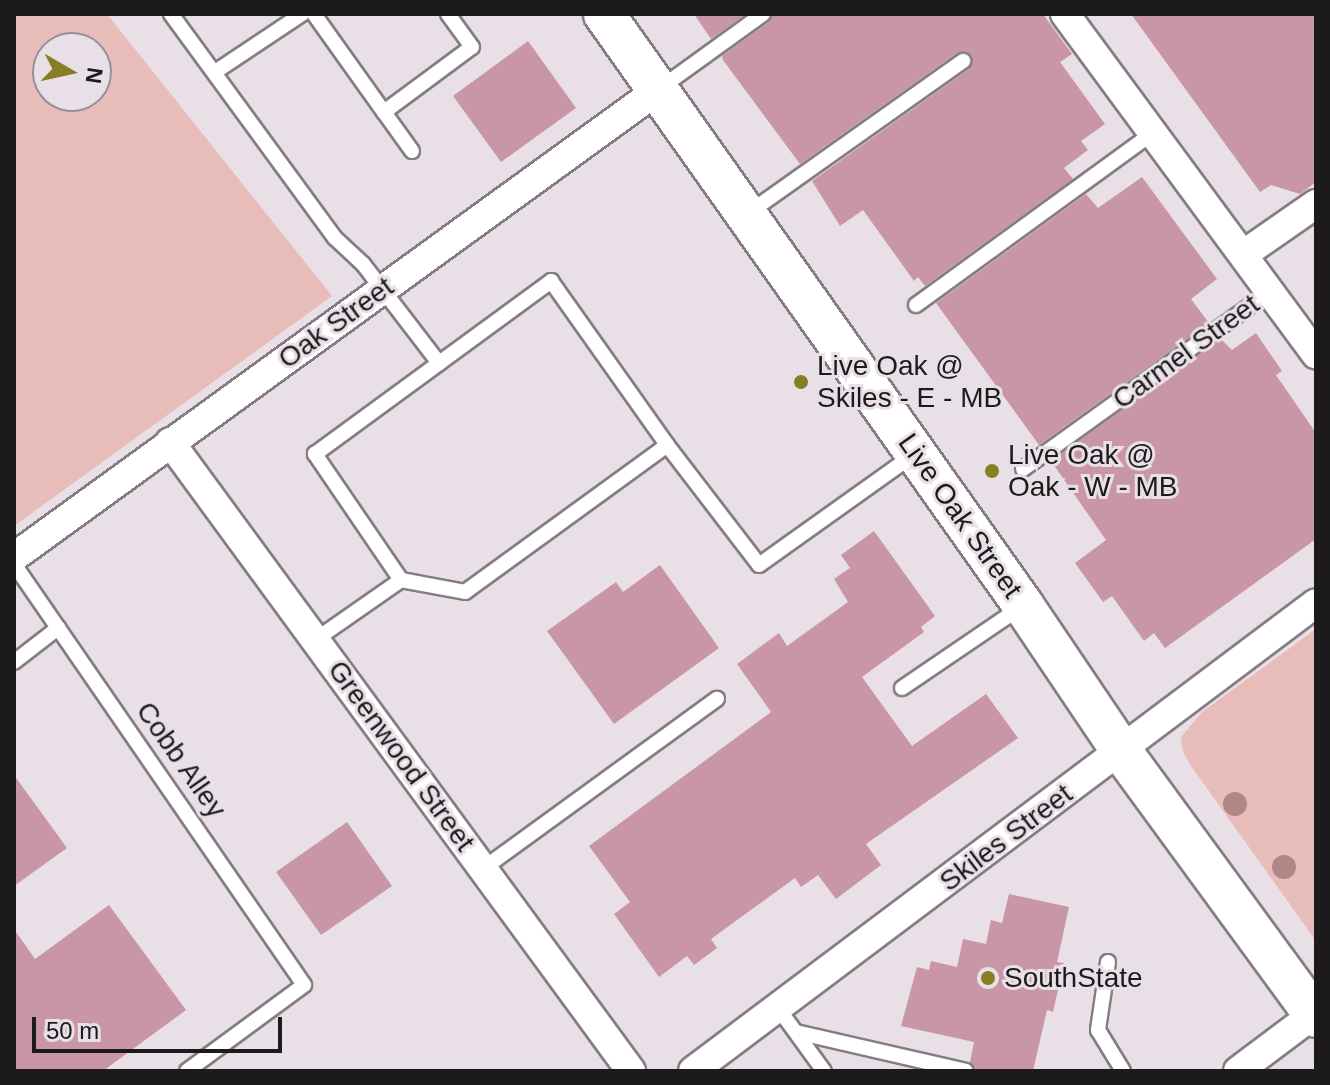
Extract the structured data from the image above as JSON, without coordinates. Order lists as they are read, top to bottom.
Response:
{
  "streets": {
    "street": [
      "Oak Street",
      "Carmel Street",
      "Live Oak Street",
      "Greenwood Street",
      "Skiles Street"
    ],
    "lane": ["Cobb Alley"]
  },
  "crossings": [
    ["Oak Street", "Live Oak Street"],
    ["Oak Street", "Greenwood Street"],
    ["Live Oak Street", "Skiles Street"]
  ],
  "places": ["Live Oak @ Skiles - E - MB", "Live Oak @ Oak - W - MB", "SouthState"],
  "scale_bar": "50 m",
  "north": "right"
}
